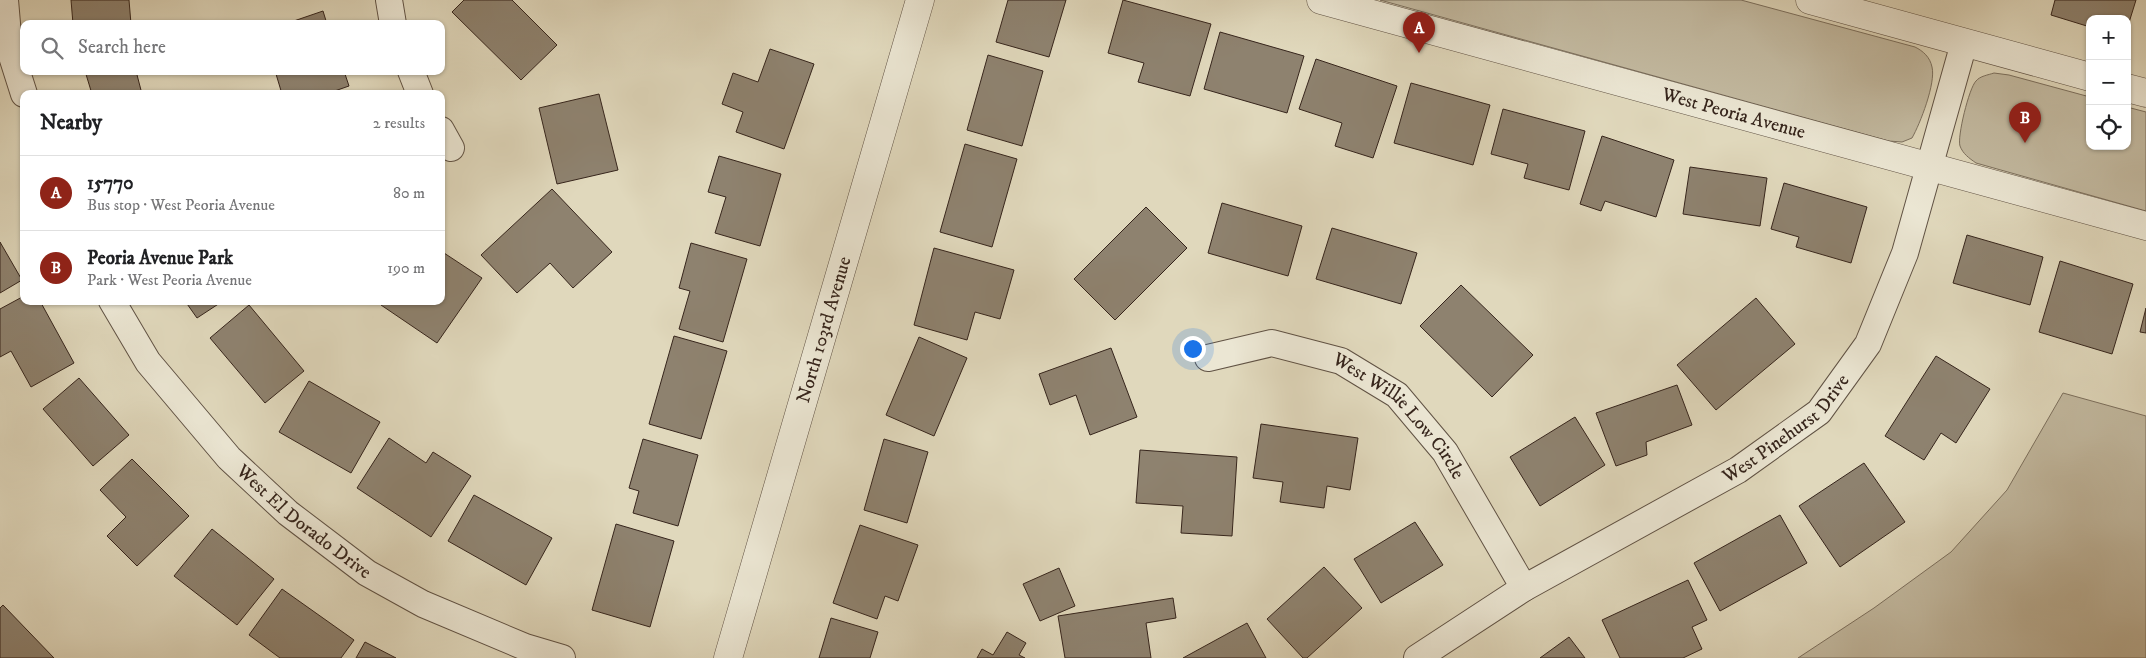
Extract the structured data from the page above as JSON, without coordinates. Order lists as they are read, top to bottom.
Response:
{
  "streets": {
    "street": [
      "West Peoria Avenue",
      "North 103rd Avenue",
      "West Willie Low Circle",
      "West Pinehurst Drive",
      "West El Dorado Drive"
    ]
  },
  "crossings": [
    ["West Peoria Avenue", "West Pinehurst Drive"],
    ["West Willie Low Circle", "West Pinehurst Drive"]
  ],
  "page": {
    "pins": ["A", "B"],
    "map_buttons": ["+", "−"],
    "search": "Search here",
    "heading": ["Nearby", "2 results"],
    "list": [
      {
        "mark": "A",
        "name": "15770",
        "note": "Bus stop · West Peoria Avenue",
        "value": "80 m"
      },
      {
        "mark": "B",
        "name": "Peoria Avenue Park",
        "note": "Park · West Peoria Avenue",
        "value": "190 m"
      }
    ]
  }
}
